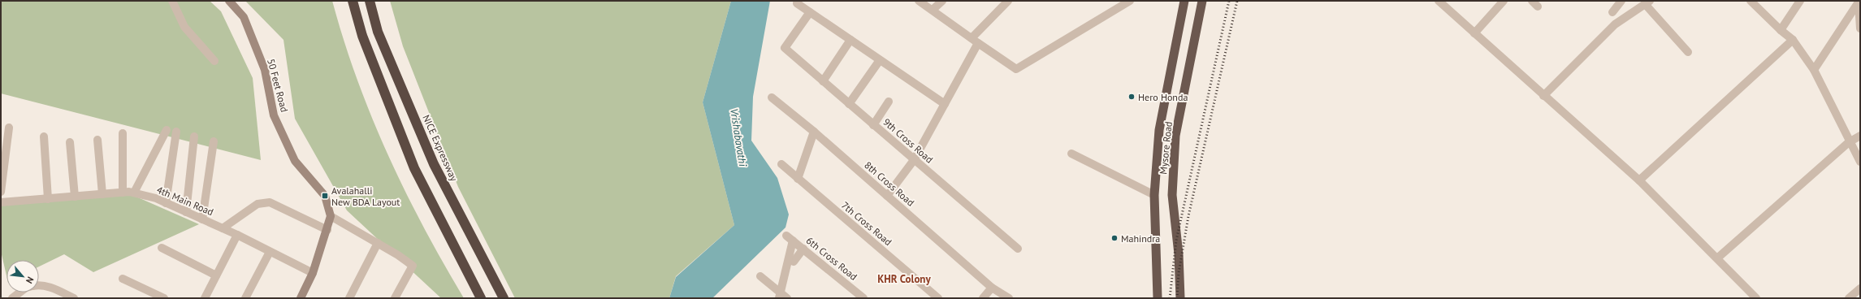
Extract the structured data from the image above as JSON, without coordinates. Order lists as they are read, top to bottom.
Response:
{
  "streets": {
    "highway": ["NICE Expressway", "Mysore Road"],
    "main road": ["50 Feet Road"],
    "street": [
      "9th Cross Road",
      "8th Cross Road",
      "4th Main Road",
      "7th Cross Road",
      "6th Cross Road"
    ]
  },
  "crossings": [
    ["50 Feet Road", "4th Main Road"]
  ],
  "districts": ["KHR Colony"],
  "water": ["Vrishabavathi"],
  "places": {
    "other": ["Hero Honda", "Mahindra"],
    "transit": ["Avalahalli New BDA Layout"]
  },
  "north": "bottom right"
}
